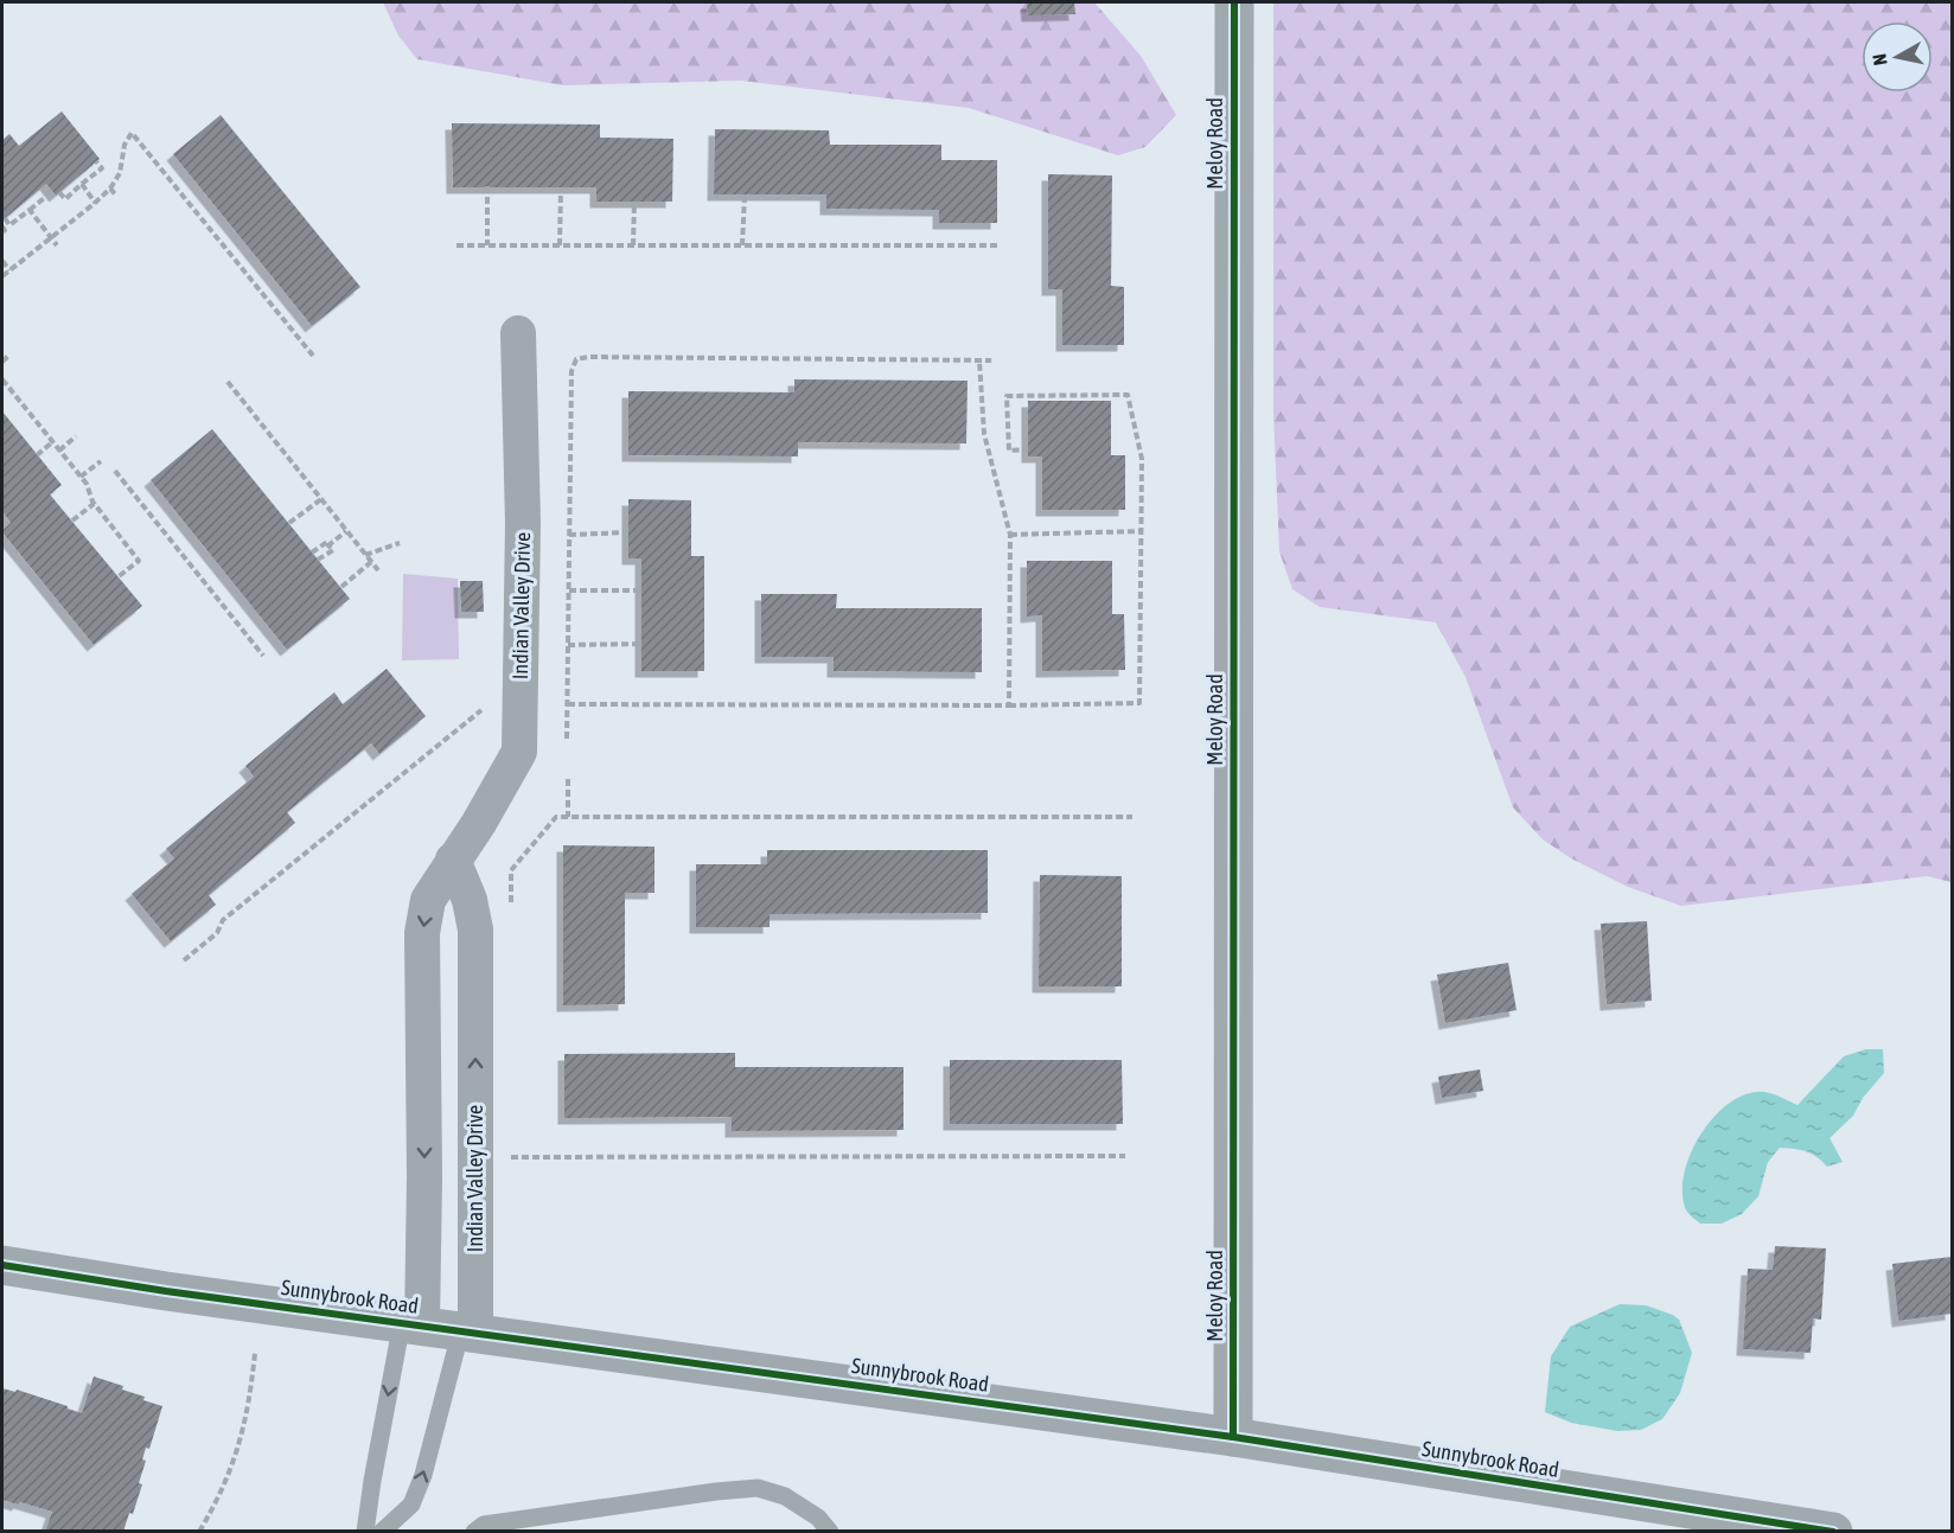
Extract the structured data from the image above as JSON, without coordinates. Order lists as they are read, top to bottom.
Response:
{
  "streets": {
    "street": ["Meloy Road", "Indian Valley Drive", "Sunnybrook Road"]
  },
  "crossings": [
    ["Meloy Road", "Sunnybrook Road"],
    ["Indian Valley Drive", "Sunnybrook Road"]
  ],
  "north": "left"
}
